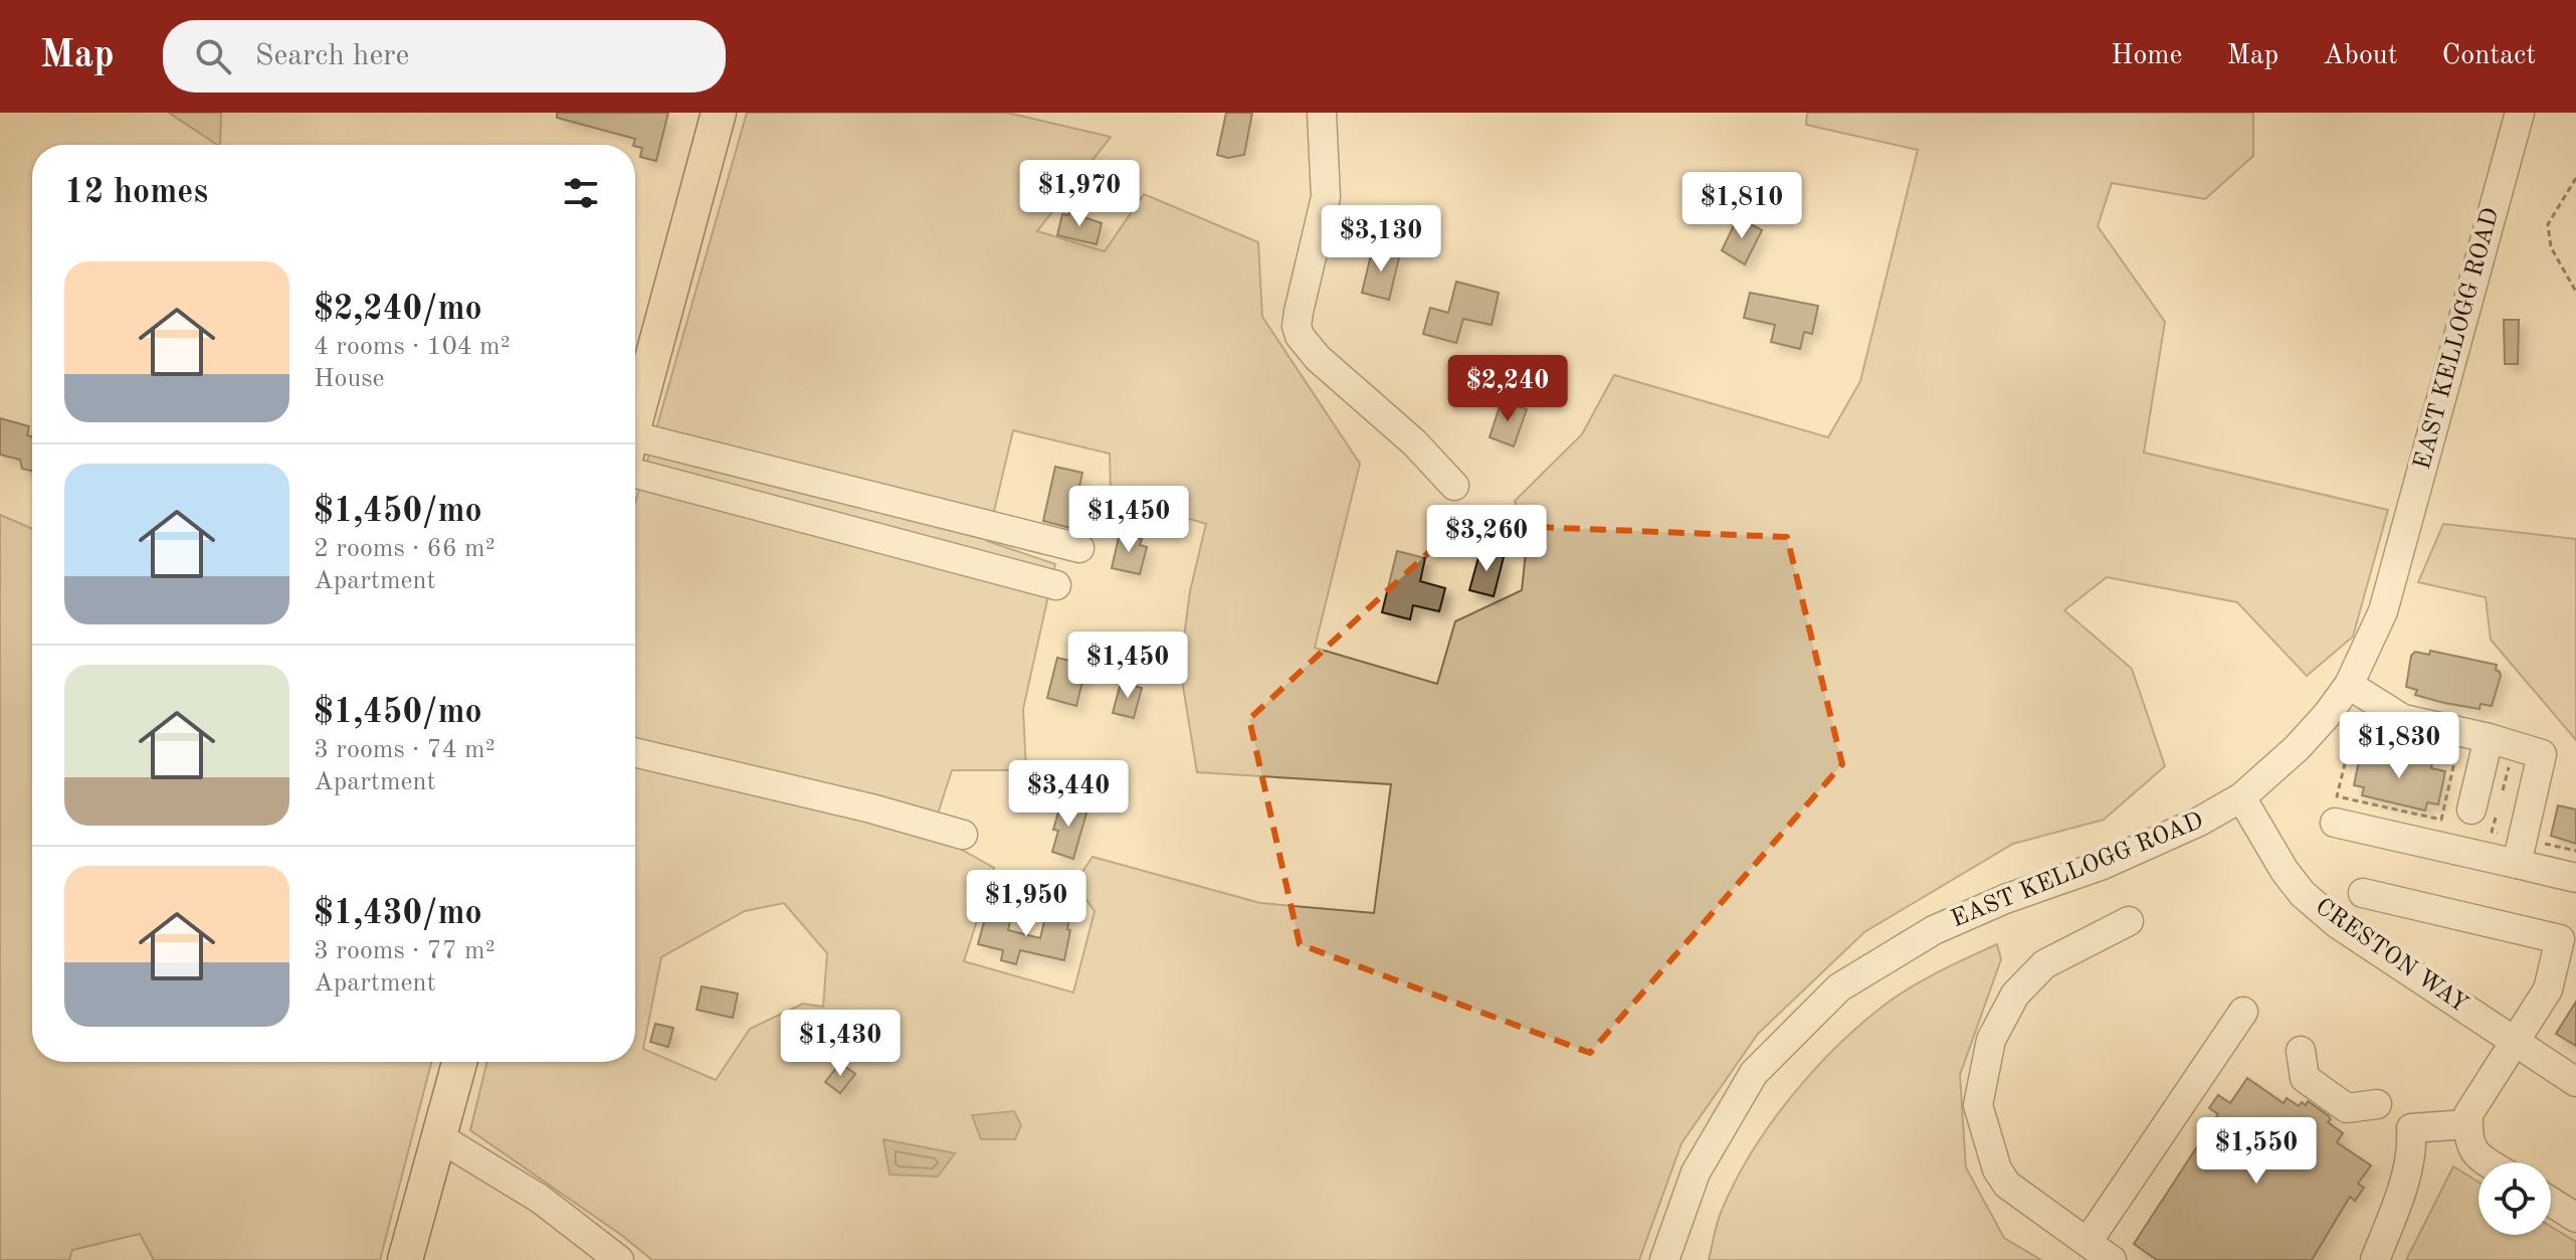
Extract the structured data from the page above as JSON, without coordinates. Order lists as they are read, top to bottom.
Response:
{
  "streets": {
    "street": ["EAST KELLOGG ROAD", "CRESTON WAY"]
  },
  "crossings": [
    ["EAST KELLOGG ROAD", "CRESTON WAY"]
  ],
  "page": {
    "header": "Map",
    "search": "Search here",
    "nav": [
      "Home",
      "Map",
      "About",
      "Contact"
    ],
    "heading": "12 homes",
    "price": [
      "$1,970",
      "$1,810",
      "$3,130",
      "$2,240",
      "$1,450",
      "$3,260",
      "$1,450",
      "$1,830",
      "$3,440",
      "$1,950",
      "$1,430",
      "$1,550"
    ],
    "list": [
      {
        "name": "$2,240/mo",
        "note": "4 rooms · 104 m² · House"
      },
      {
        "name": "$1,450/mo",
        "note": "2 rooms · 66 m² · Apartment"
      },
      {
        "name": "$1,450/mo",
        "note": "3 rooms · 74 m² · Apartment"
      },
      {
        "name": "$1,430/mo",
        "note": "3 rooms · 77 m² · Apartment"
      }
    ]
  }
}
